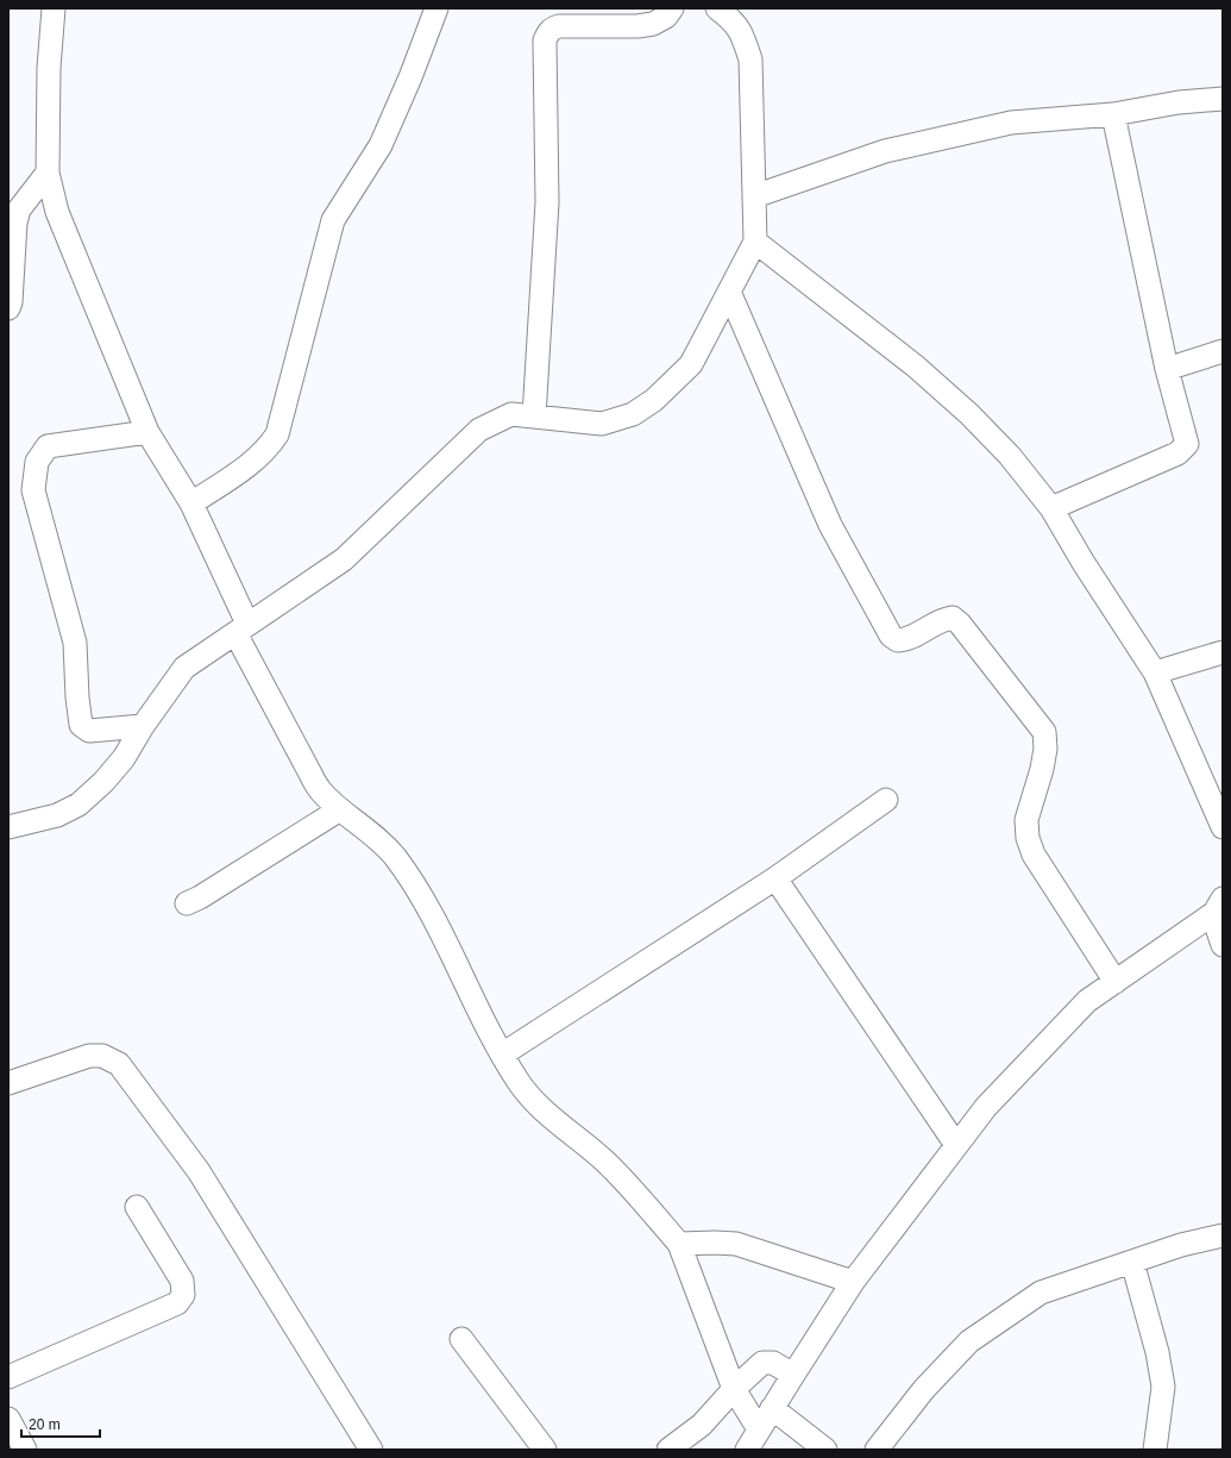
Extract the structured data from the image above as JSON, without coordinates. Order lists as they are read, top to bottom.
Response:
{
  "scale_bar": "20 m"
}
